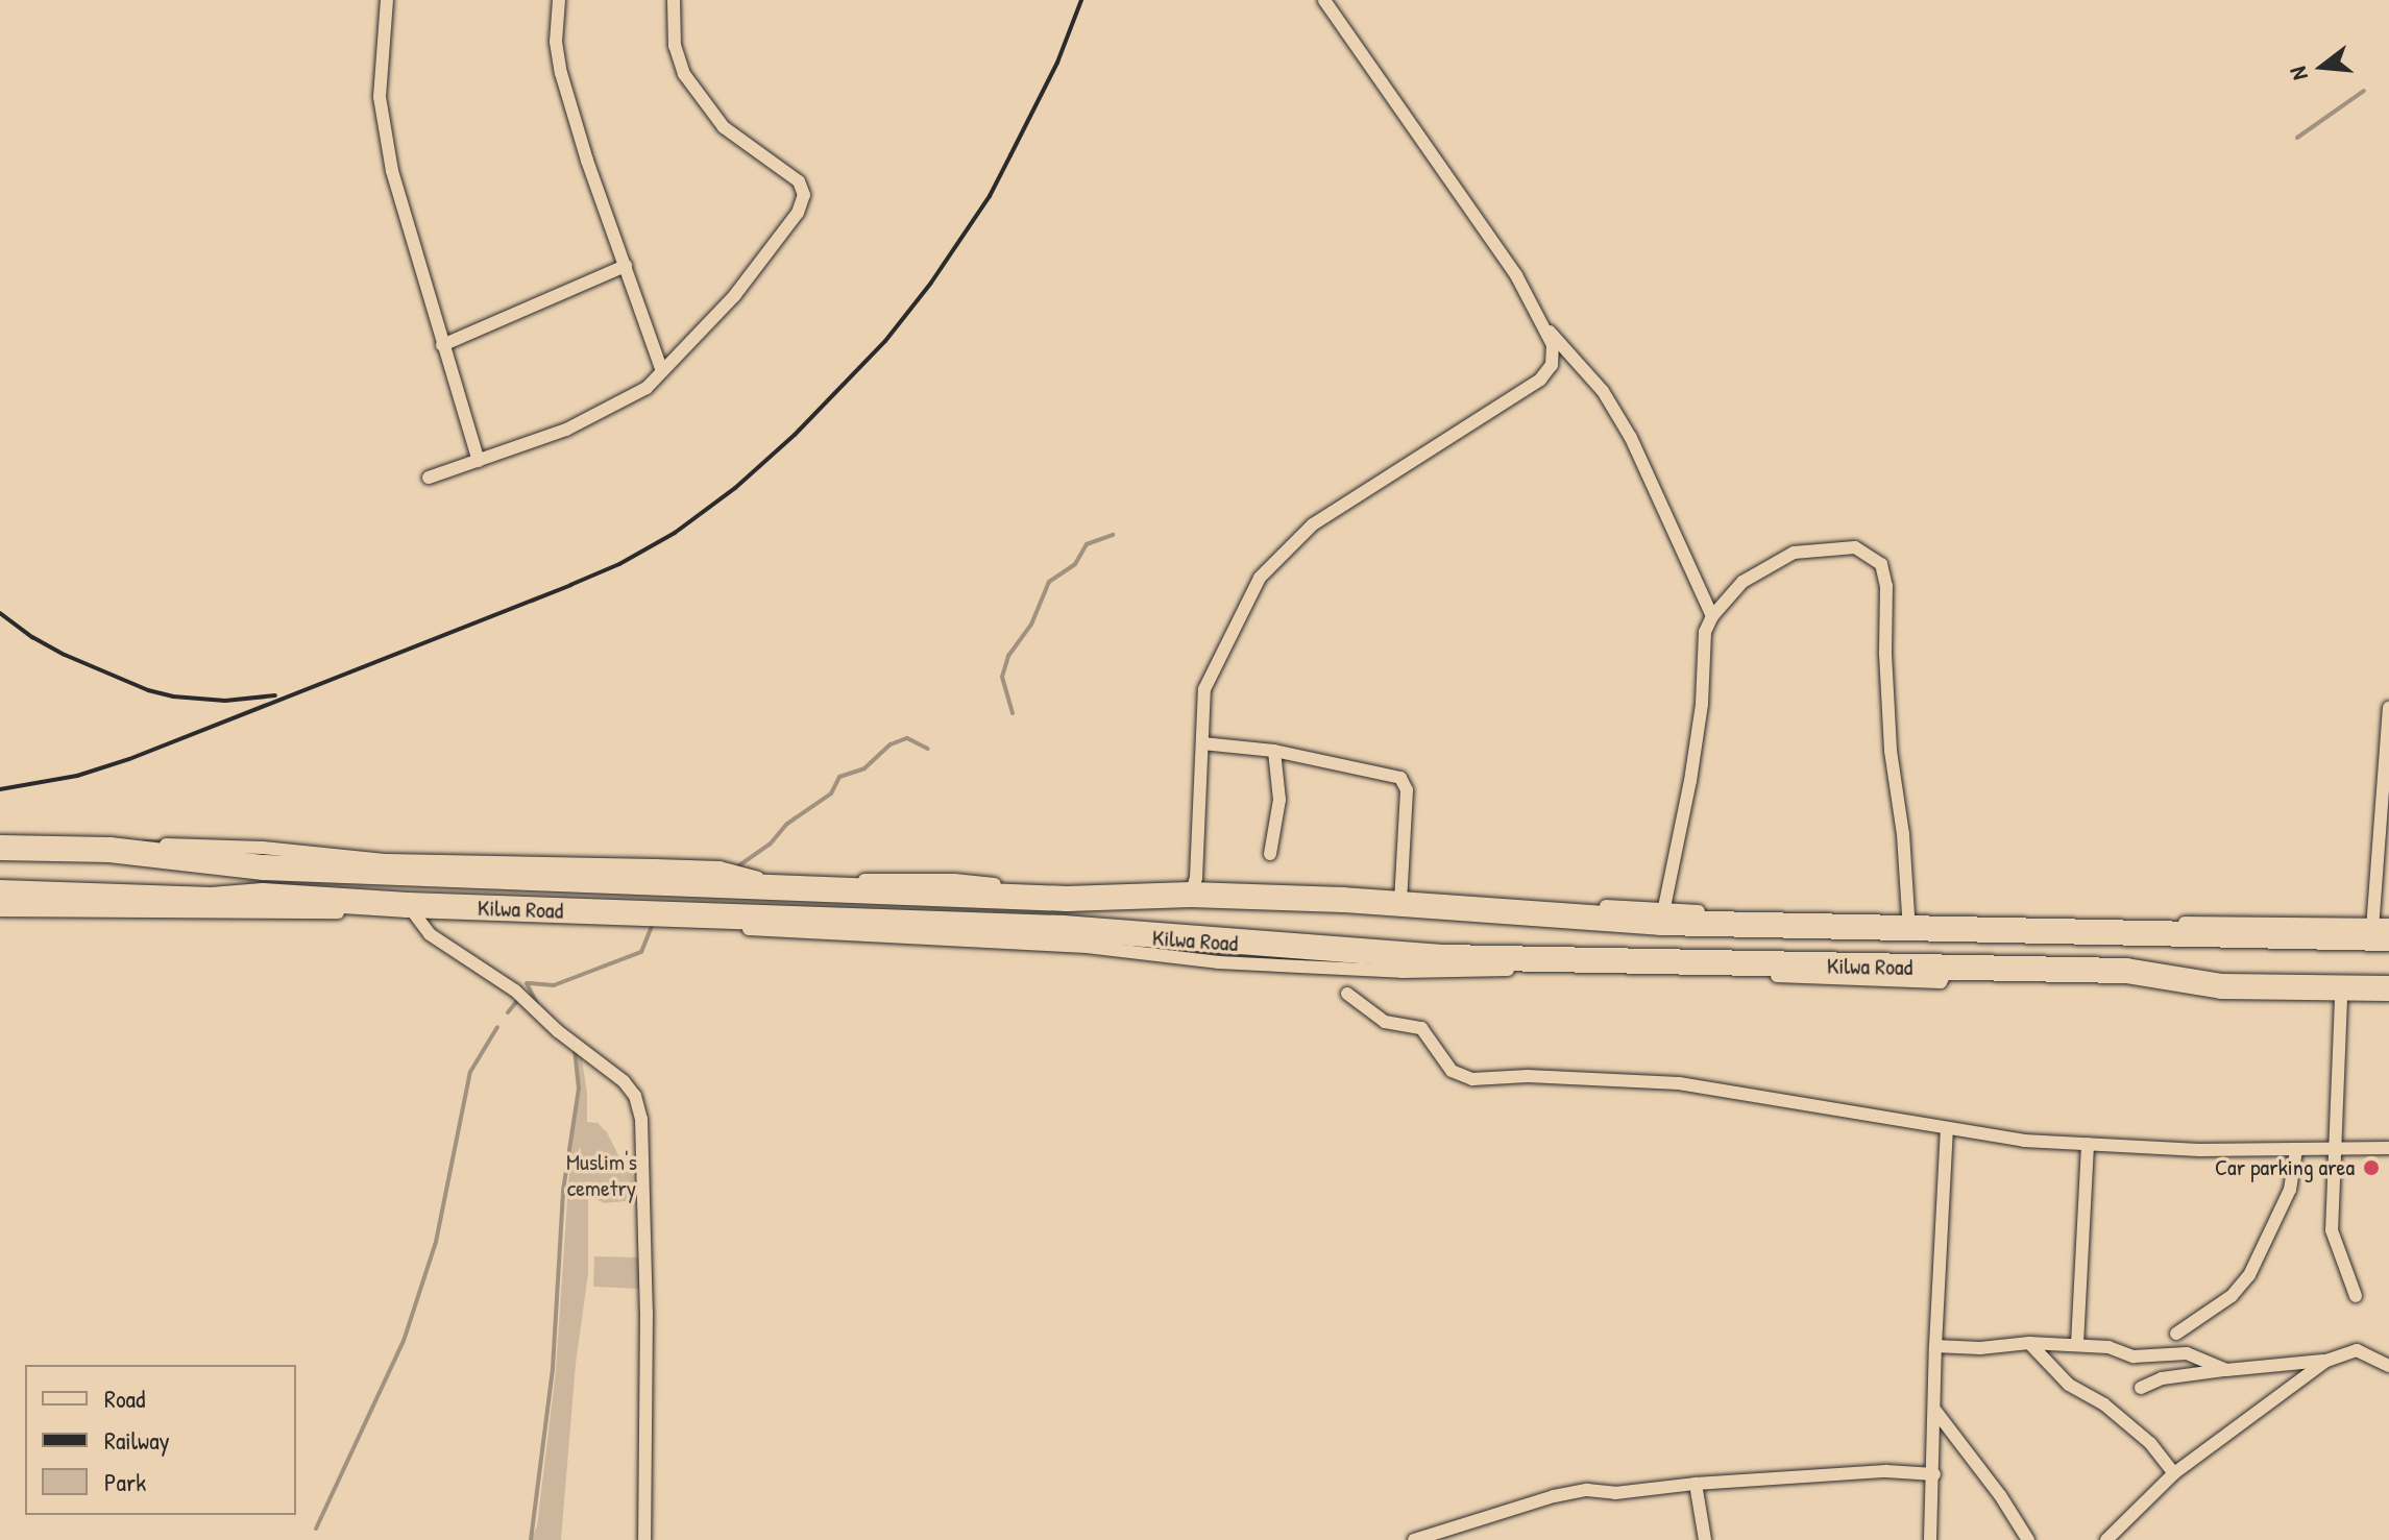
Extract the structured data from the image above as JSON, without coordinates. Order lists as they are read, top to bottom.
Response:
{
  "streets": {
    "highway": ["Kilwa Road"]
  },
  "parks": ["Muslim's cemetry"],
  "places": ["Car parking area"],
  "legend": ["Road", "Railway", "Park"],
  "north": "left"
}
